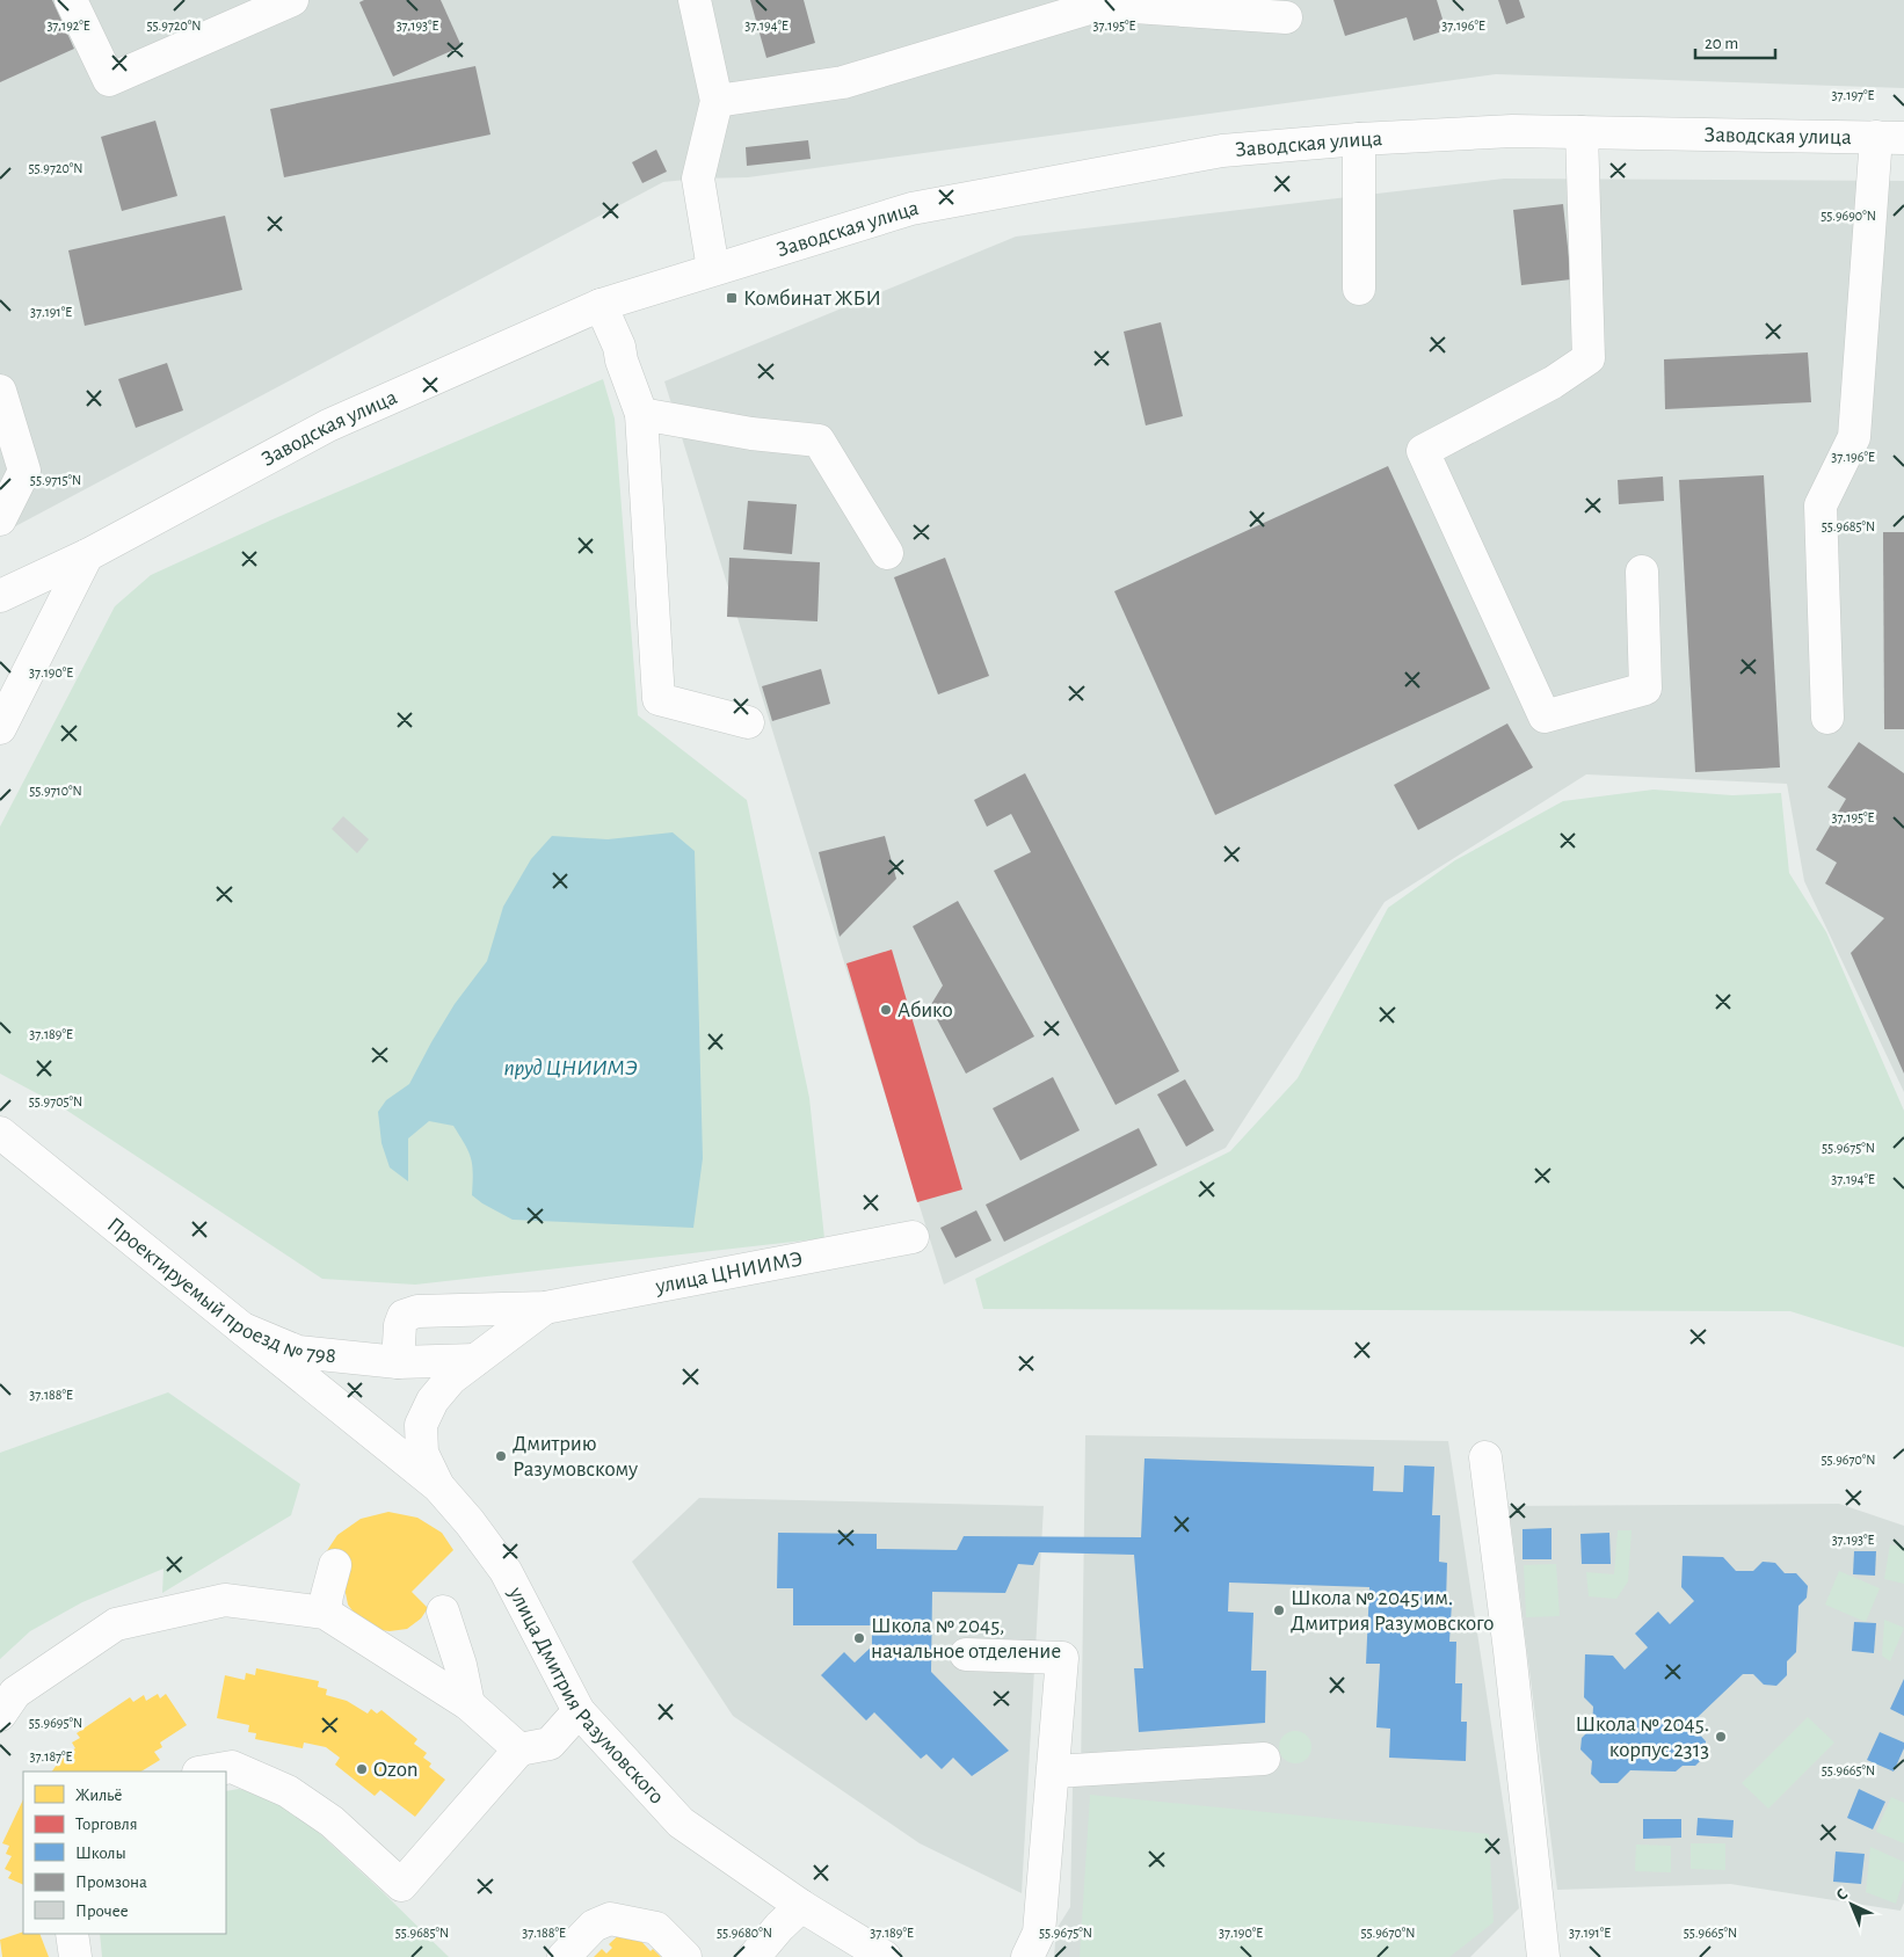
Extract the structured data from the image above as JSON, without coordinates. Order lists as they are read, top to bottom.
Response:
{
  "streets": {
    "street": [
      "Заводская улица",
      "улица ЦНИИМЭ",
      "Проектируемый проезд № 798",
      "улица Дмитрия Разумовского"
    ]
  },
  "crossings": [
    ["улица ЦНИИМЭ", "Проектируемый проезд № 798"],
    ["улица ЦНИИМЭ", "улица Дмитрия Разумовского"],
    ["Проектируемый проезд № 798", "улица Дмитрия Разумовского"]
  ],
  "water": ["пруд ЦНИИМЭ"],
  "places": {
    "transit": ["Комбинат ЖБИ"],
    "other": [
      "Абико",
      "Дмитрию Разумовскому",
      "Школа № 2045 им. Дмитрия Разумовского",
      "Школа № 2045, начальное отделение",
      "Школа № 2045. корпус 2313",
      "Ozon"
    ]
  },
  "legend": [
    "Жильё",
    "Торговля",
    "Школы",
    "Промзона",
    "Прочее"
  ],
  "scale_bar": "20 m",
  "north": "top left",
  "coordinates": [
    "55.9720°N",
    "37.192°E",
    "37.193°E",
    "37.194°E",
    "37.195°E",
    "37.196°E",
    "37.197°E",
    "55.9690°N",
    "37.191°E",
    "55.9715°N",
    "55.9685°N",
    "37.190°E",
    "55.9710°N",
    "37.189°E",
    "55.9705°N",
    "55.9675°N",
    "37.188°E",
    "55.9670°N",
    "55.9695°N",
    "37.187°E",
    "55.9665°N",
    "55.9680°N"
  ]
}
